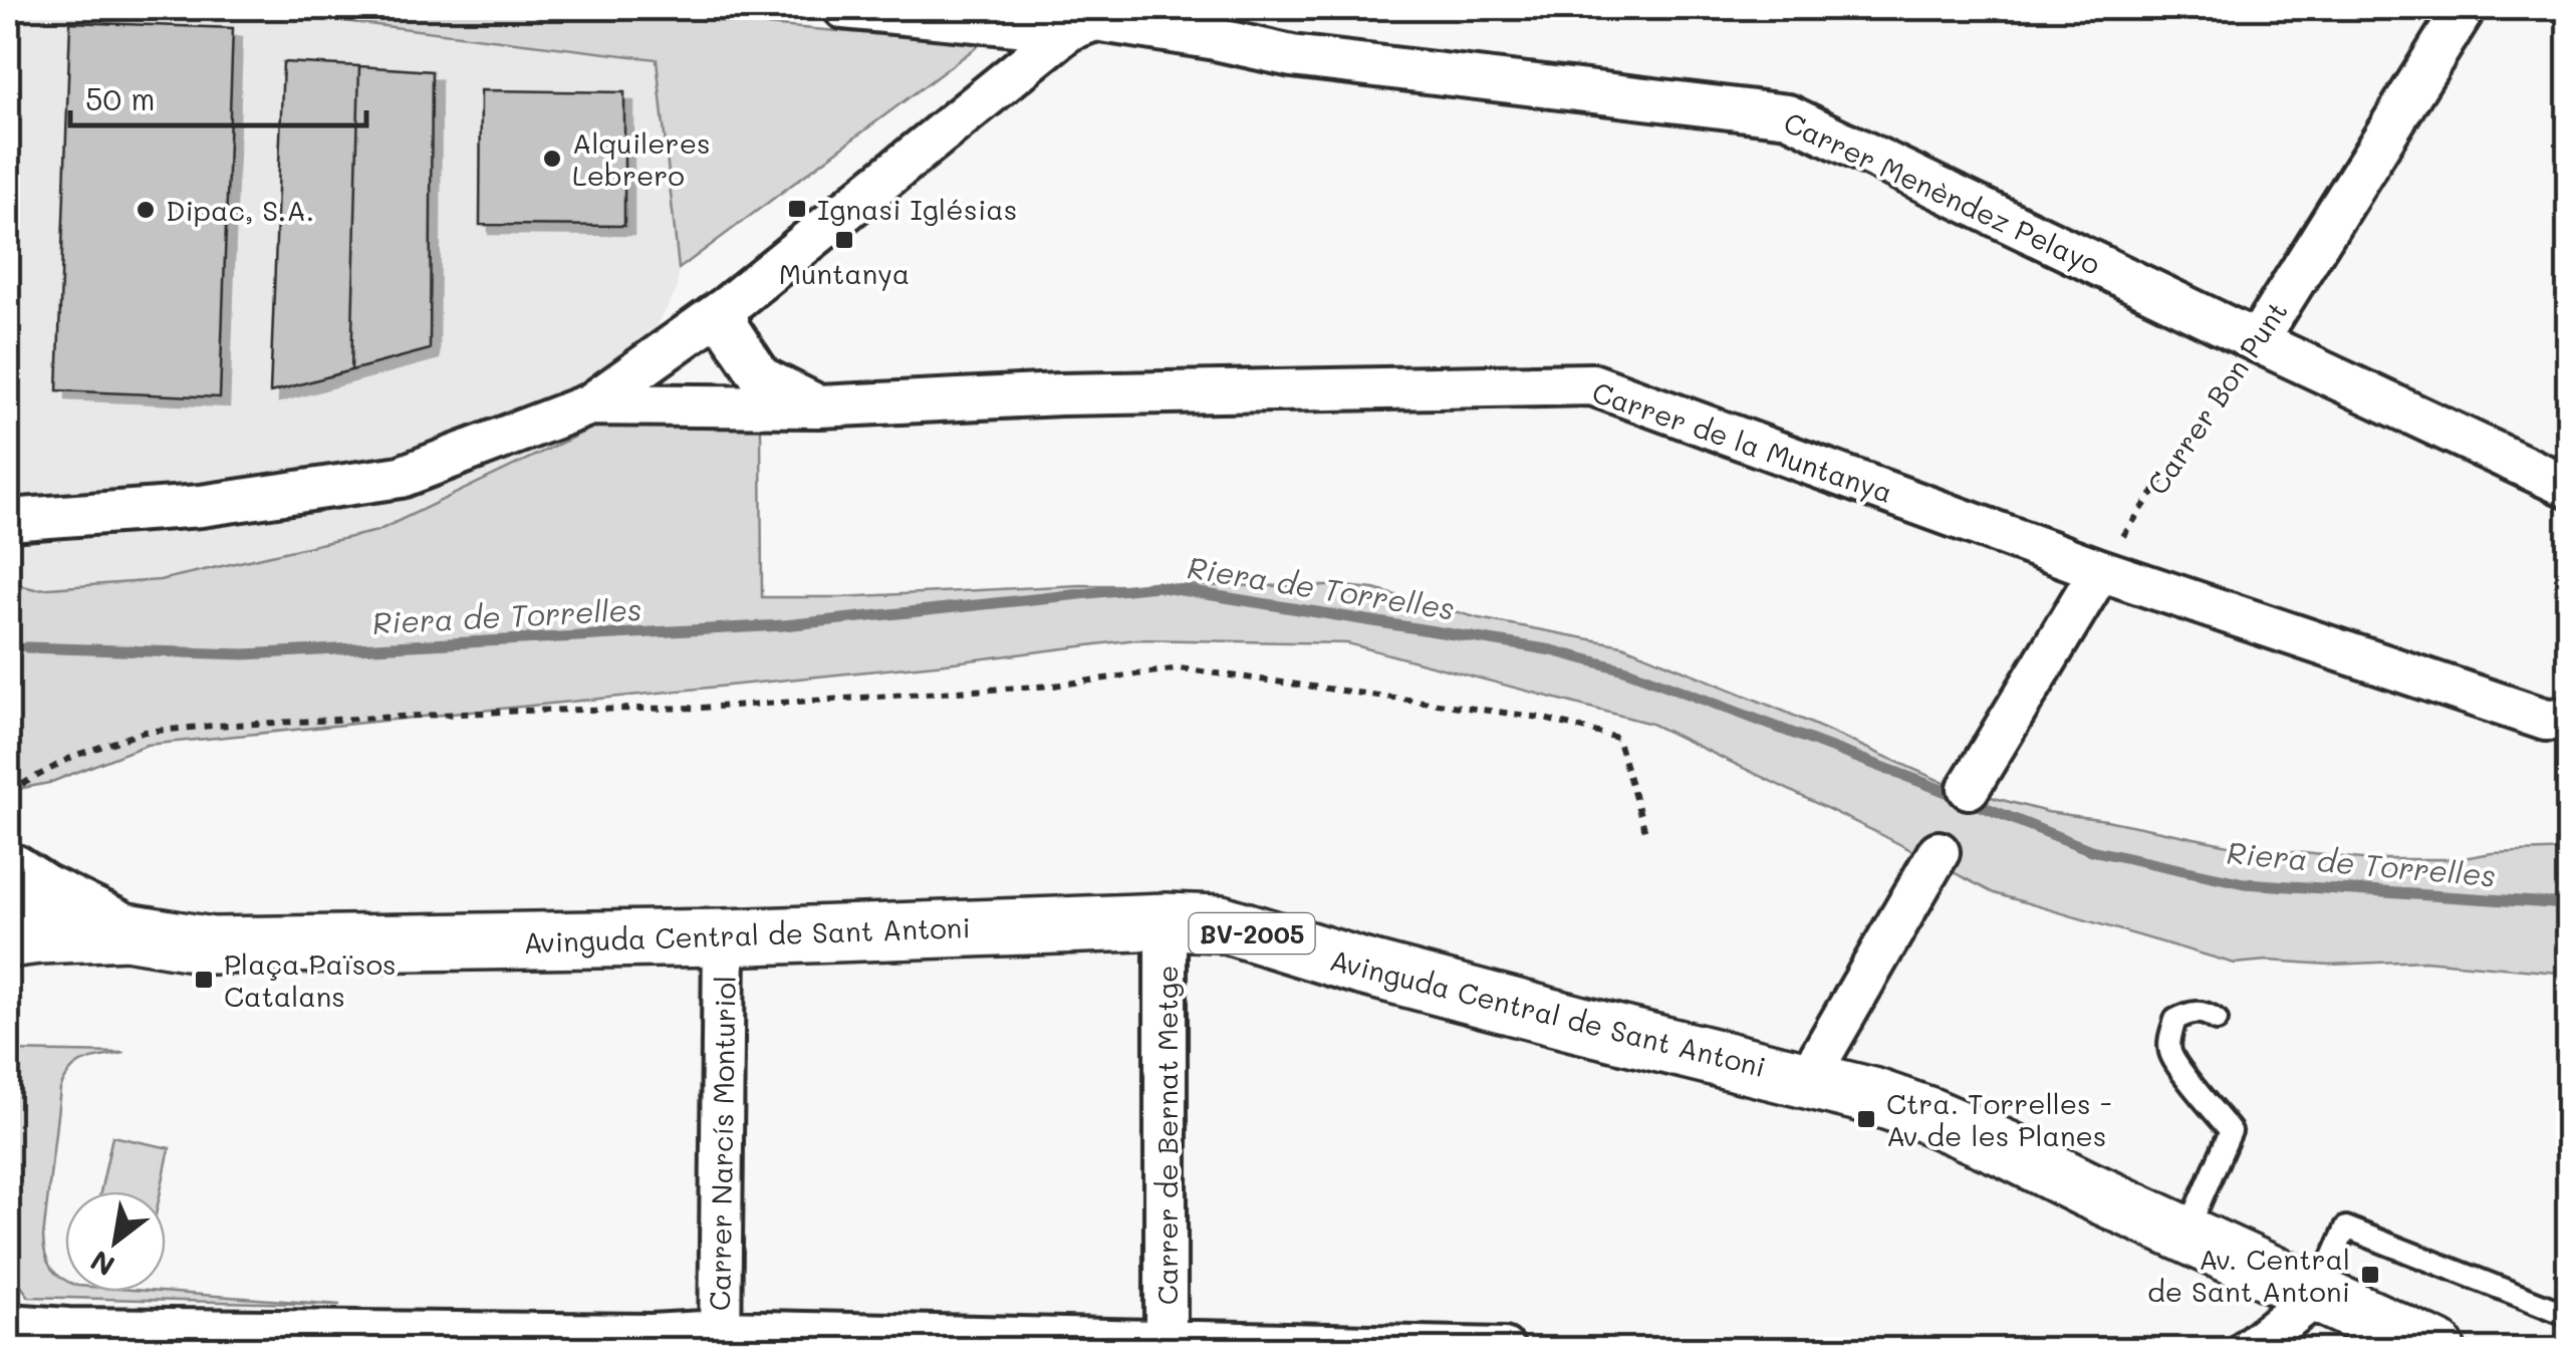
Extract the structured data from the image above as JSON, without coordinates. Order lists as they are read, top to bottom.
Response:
{
  "streets": {
    "main road": ["BV-2005", "Avinguda Central de Sant Antoni"],
    "street": [
      "Carrer Menèndez Pelayo",
      "Carrer Bon Punt",
      "Carrer de la Muntanya",
      "Carrer de Bernat Metge",
      "Carrer Narcís Monturiol"
    ]
  },
  "crossings": [
    ["Carrer Menèndez Pelayo", "Carrer Bon Punt"],
    ["Carrer Bon Punt", "Carrer de la Muntanya"],
    ["Avinguda Central de Sant Antoni", "Carrer de Bernat Metge"],
    ["Avinguda Central de Sant Antoni", "Carrer Narcís Monturiol"]
  ],
  "water": ["Riera de Torrelles"],
  "places": {
    "other": ["Alquileres Lebrero", "Dipac, S.A."],
    "transit": [
      "Ignasi Iglésias",
      "Muntanya",
      "Plaça Països Catalans",
      "Ctra. Torrelles - Av de les Planes",
      "Av. Central de Sant Antoni"
    ]
  },
  "scale_bar": "50 m",
  "north": "bottom left"
}
